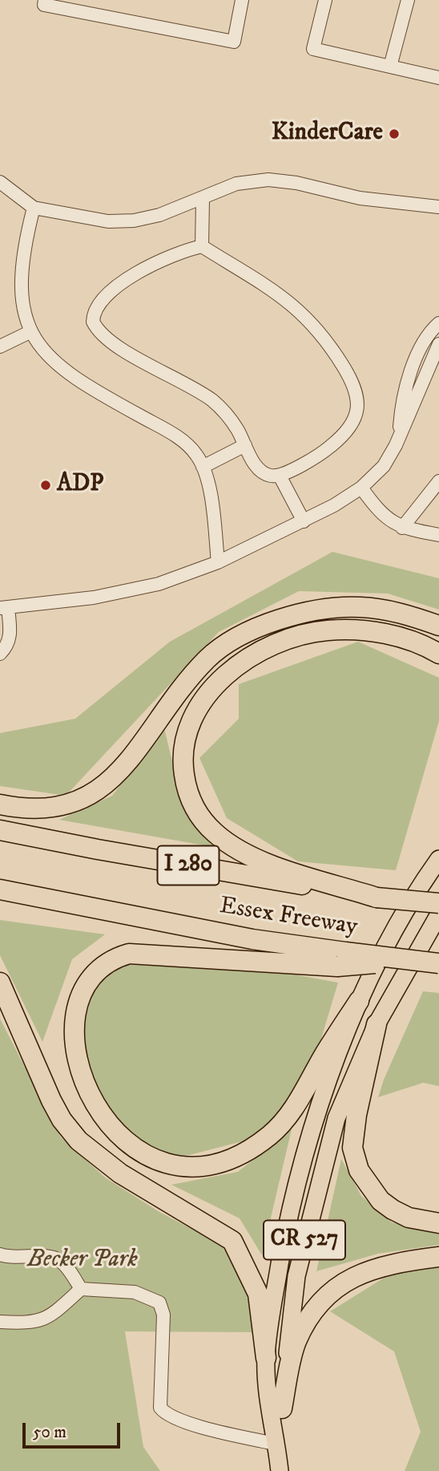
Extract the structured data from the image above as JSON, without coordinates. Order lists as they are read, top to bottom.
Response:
{
  "streets": {
    "highway": ["I 280", "Essex Freeway"],
    "main road": ["CR 527"]
  },
  "parks": ["Becker Park"],
  "places": ["KinderCare", "ADP"],
  "scale_bar": "50 m"
}
